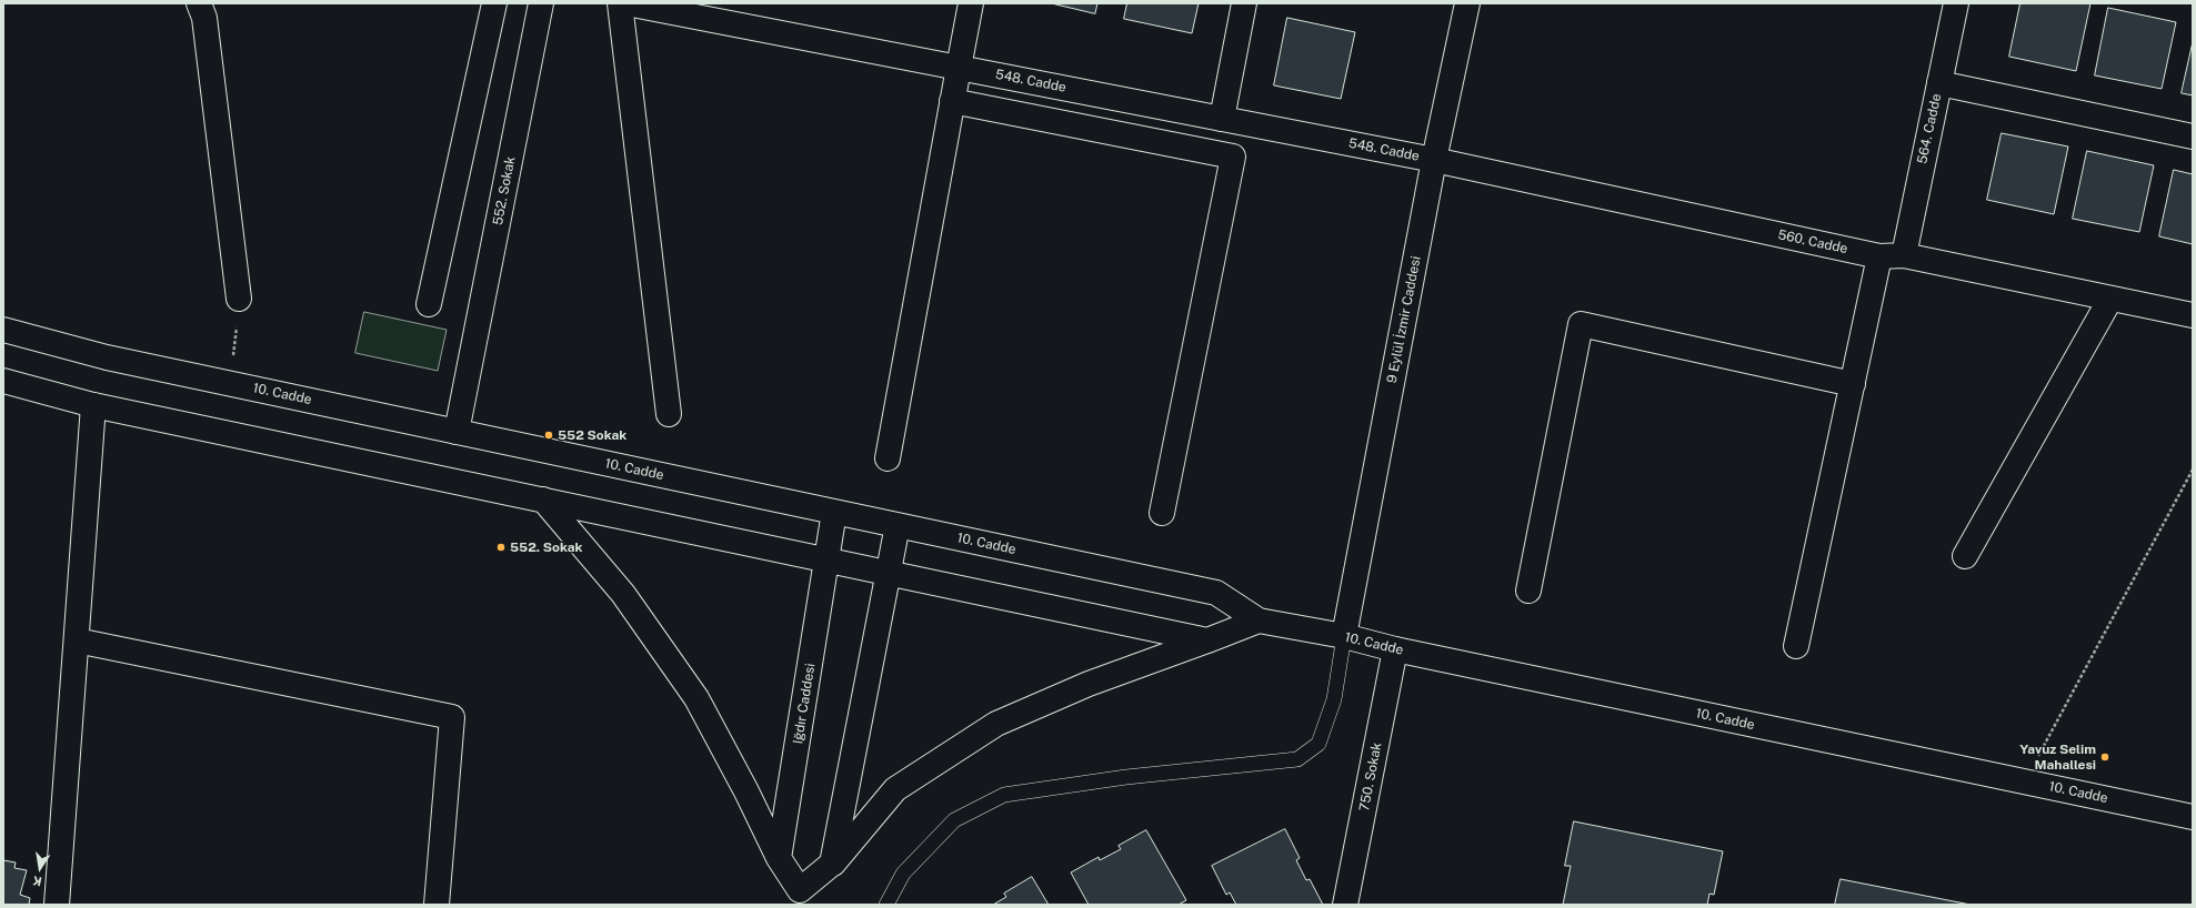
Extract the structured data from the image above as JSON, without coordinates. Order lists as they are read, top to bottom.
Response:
{
  "streets": {
    "street": [
      "548. Cadde",
      "564. Cadde",
      "552. Sokak",
      "560. Cadde",
      "9 Eylül İzmir Caddesi",
      "10. Cadde",
      "Iğdır Caddesi",
      "750. Sokak"
    ]
  },
  "crossings": [
    ["548. Cadde", "560. Cadde"],
    ["548. Cadde", "9 Eylül İzmir Caddesi"],
    ["564. Cadde", "560. Cadde"],
    ["552. Sokak", "10. Cadde"],
    ["560. Cadde", "9 Eylül İzmir Caddesi"],
    ["9 Eylül İzmir Caddesi", "10. Cadde"],
    ["10. Cadde", "Iğdır Caddesi"],
    ["10. Cadde", "750. Sokak"]
  ],
  "places": ["552 Sokak", "552. Sokak", "Yavuz Selim Mahallesi"],
  "north": "bottom"
}
